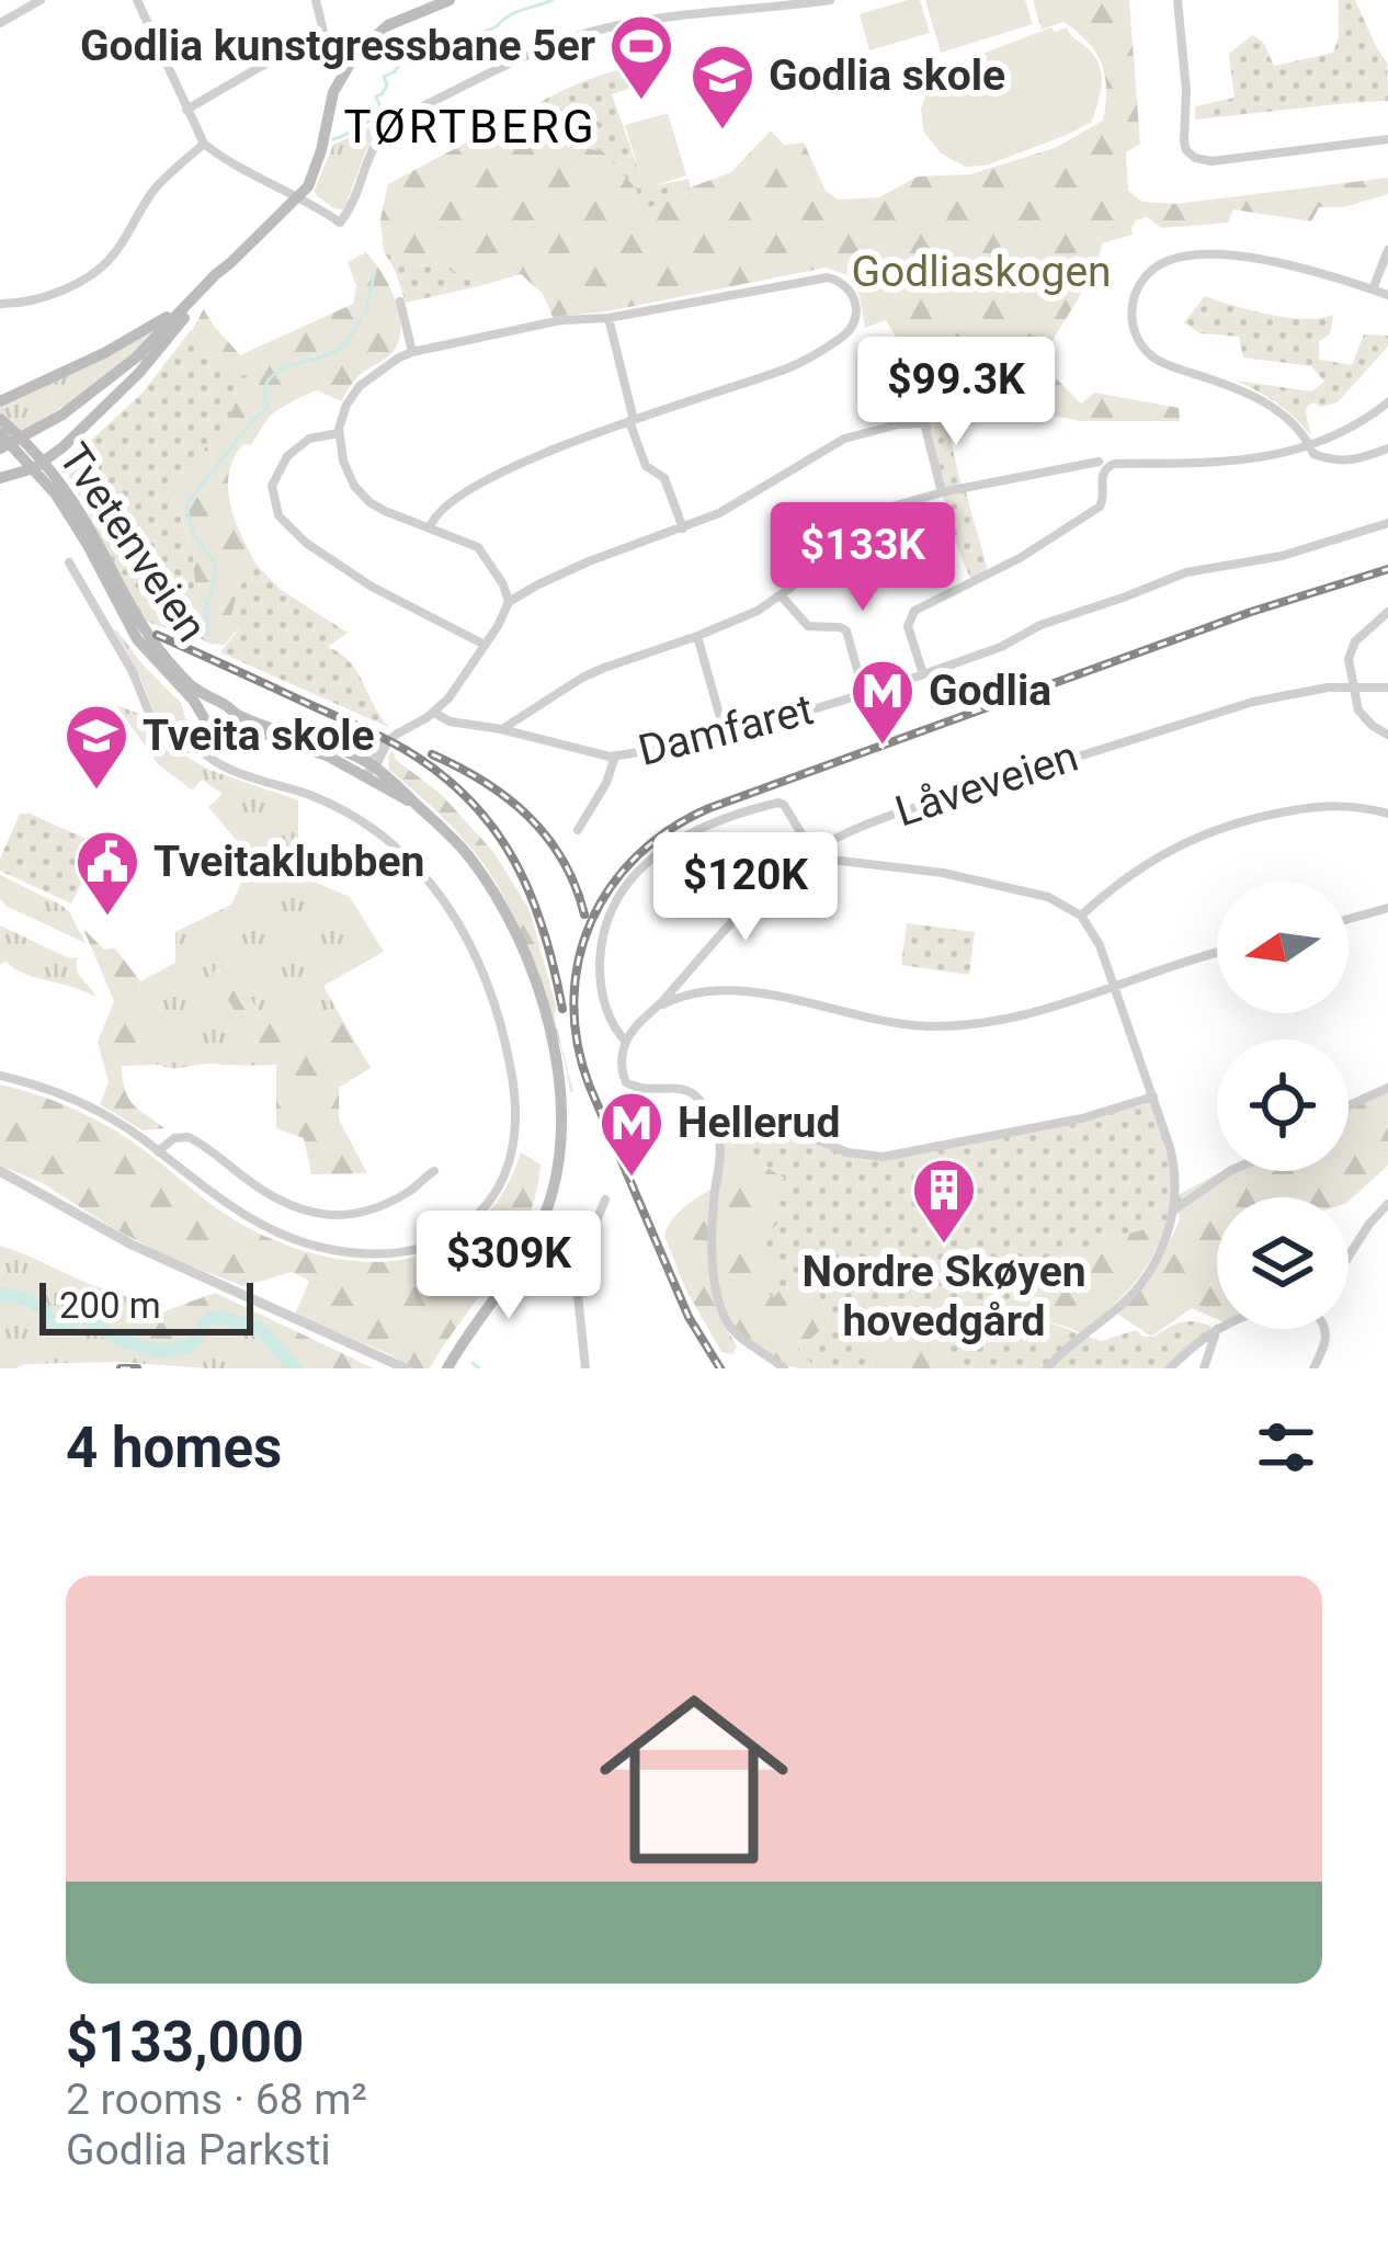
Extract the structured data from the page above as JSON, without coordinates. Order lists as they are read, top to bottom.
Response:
{
  "streets": {
    "main road": ["Tvetenveien"],
    "street": ["Damfaret", "Låveveien"]
  },
  "districts": ["TØRTBERG"],
  "parks": ["Godliaskogen"],
  "places": {
    "sports": ["Godlia kunstgressbane 5er"],
    "school or university": ["Godlia skole", "Tveita skole"],
    "metro station": ["Godlia", "Hellerud"],
    "public building": ["Tveitaklubben"],
    "building": ["Nordre Skøyen hovedgård"]
  },
  "scale_bar": "200 m",
  "north": "left",
  "page": {
    "price": [
      "$99.3K",
      "$133K",
      "$120K",
      "$309K"
    ],
    "scale": "200 m",
    "heading": "4 homes",
    "list": [
      {
        "name": "$133,000",
        "note": "2 rooms · 68 m² · Godlia Parksti"
      }
    ]
  }
}
